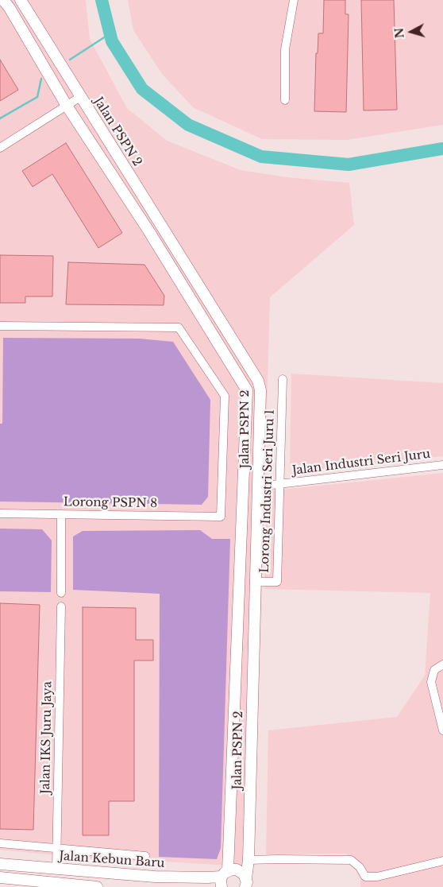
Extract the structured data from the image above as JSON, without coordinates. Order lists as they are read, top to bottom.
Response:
{
  "streets": {
    "street": [
      "Jalan PSPN 2",
      "Jalan Industri Seri Juru",
      "Lorong Industri Seri Juru 1",
      "Lorong PSPN 8",
      "Jalan IKS Juru Jaya",
      "Jalan Kebun Baru"
    ]
  },
  "crossings": [
    ["Jalan PSPN 2", "Jalan Industri Seri Juru"],
    ["Jalan PSPN 2", "Lorong Industri Seri Juru 1"],
    ["Jalan PSPN 2", "Jalan Kebun Baru"],
    ["Jalan Industri Seri Juru", "Lorong Industri Seri Juru 1"],
    ["Jalan IKS Juru Jaya", "Jalan Kebun Baru"]
  ],
  "north": "left"
}
